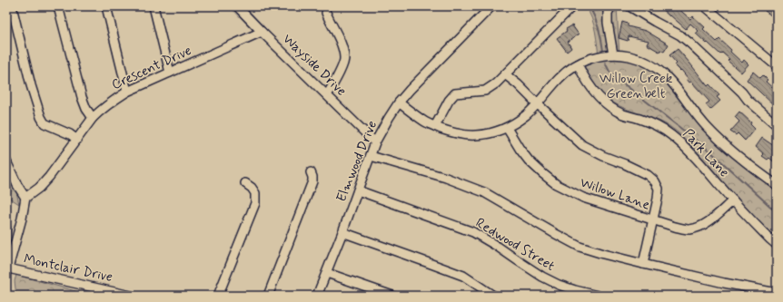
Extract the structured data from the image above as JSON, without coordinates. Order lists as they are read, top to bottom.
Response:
{
  "streets": {
    "street": [
      "Wayside Drive",
      "Crescent Drive",
      "Park Lane",
      "Elmwood Drive",
      "Willow Lane",
      "Redwood Street",
      "Montclair Drive"
    ]
  },
  "crossings": [
    ["Wayside Drive", "Crescent Drive"],
    ["Wayside Drive", "Elmwood Drive"],
    ["Crescent Drive", "Montclair Drive"],
    ["Park Lane", "Willow Lane"],
    ["Elmwood Drive", "Redwood Street"]
  ],
  "parks": ["Willow Creek Greenbelt"]
}
